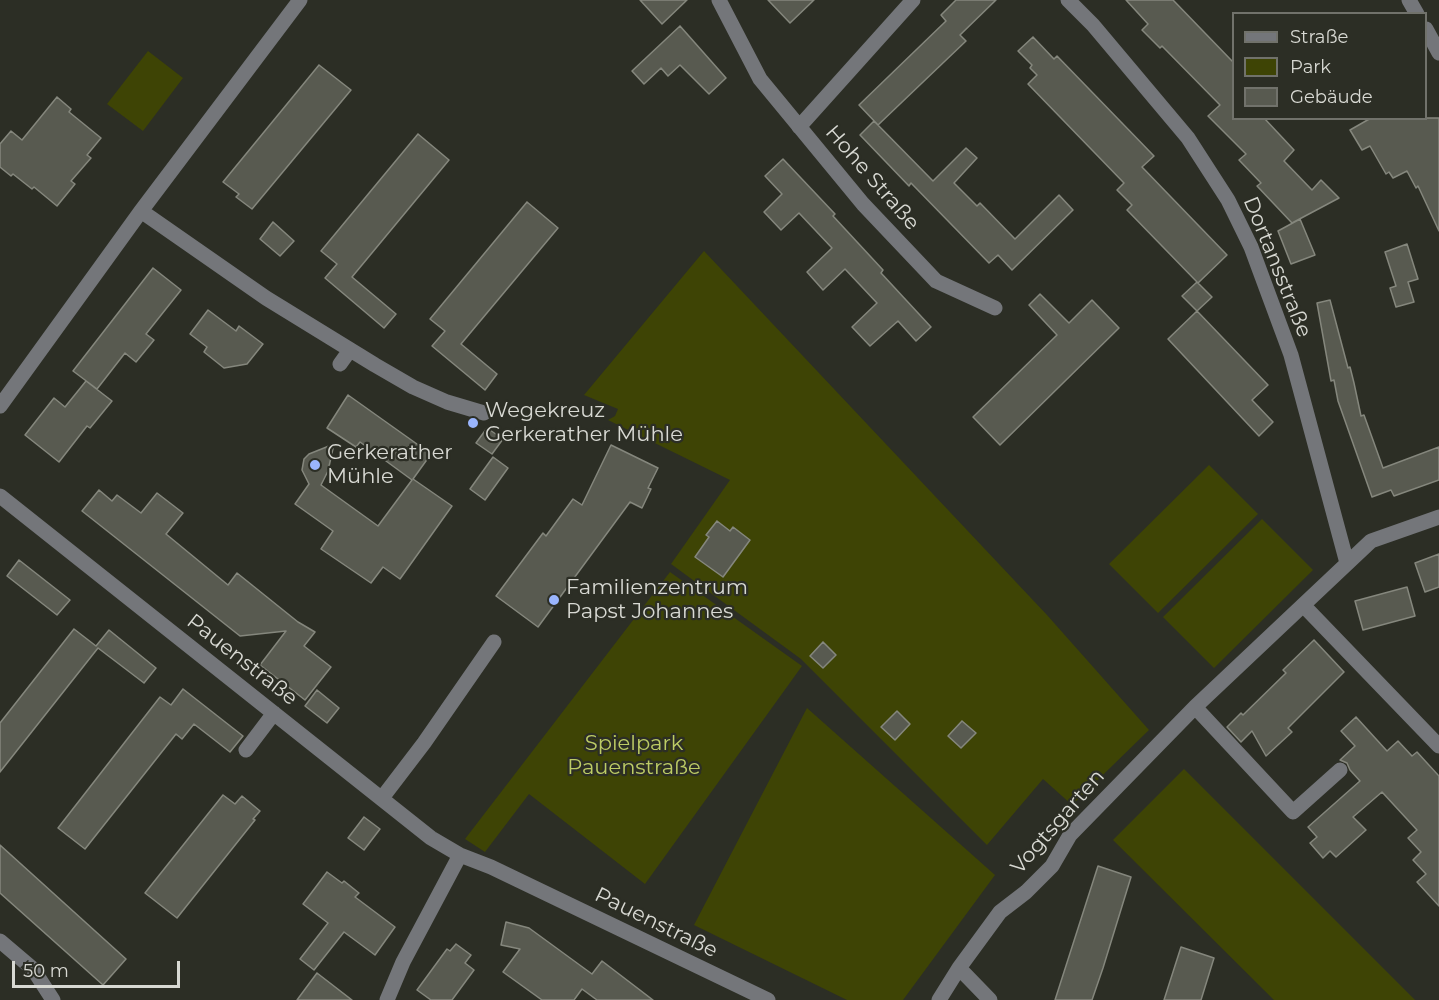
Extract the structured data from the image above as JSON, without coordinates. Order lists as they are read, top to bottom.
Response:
{
  "streets": {
    "street": [
      "Hohe Straße",
      "Dortansstraße",
      "Pauenstraße",
      "Vogtsgarten"
    ]
  },
  "crossings": [
    ["Dortansstraße", "Vogtsgarten"]
  ],
  "parks": ["Spielpark Pauenstraße"],
  "places": ["Wegekreuz Gerkerather Mühle", "Gerkerather Mühle", "Familienzentrum Papst Johannes"],
  "legend": ["Straße", "Park", "Gebäude"],
  "scale_bar": "50 m"
}
